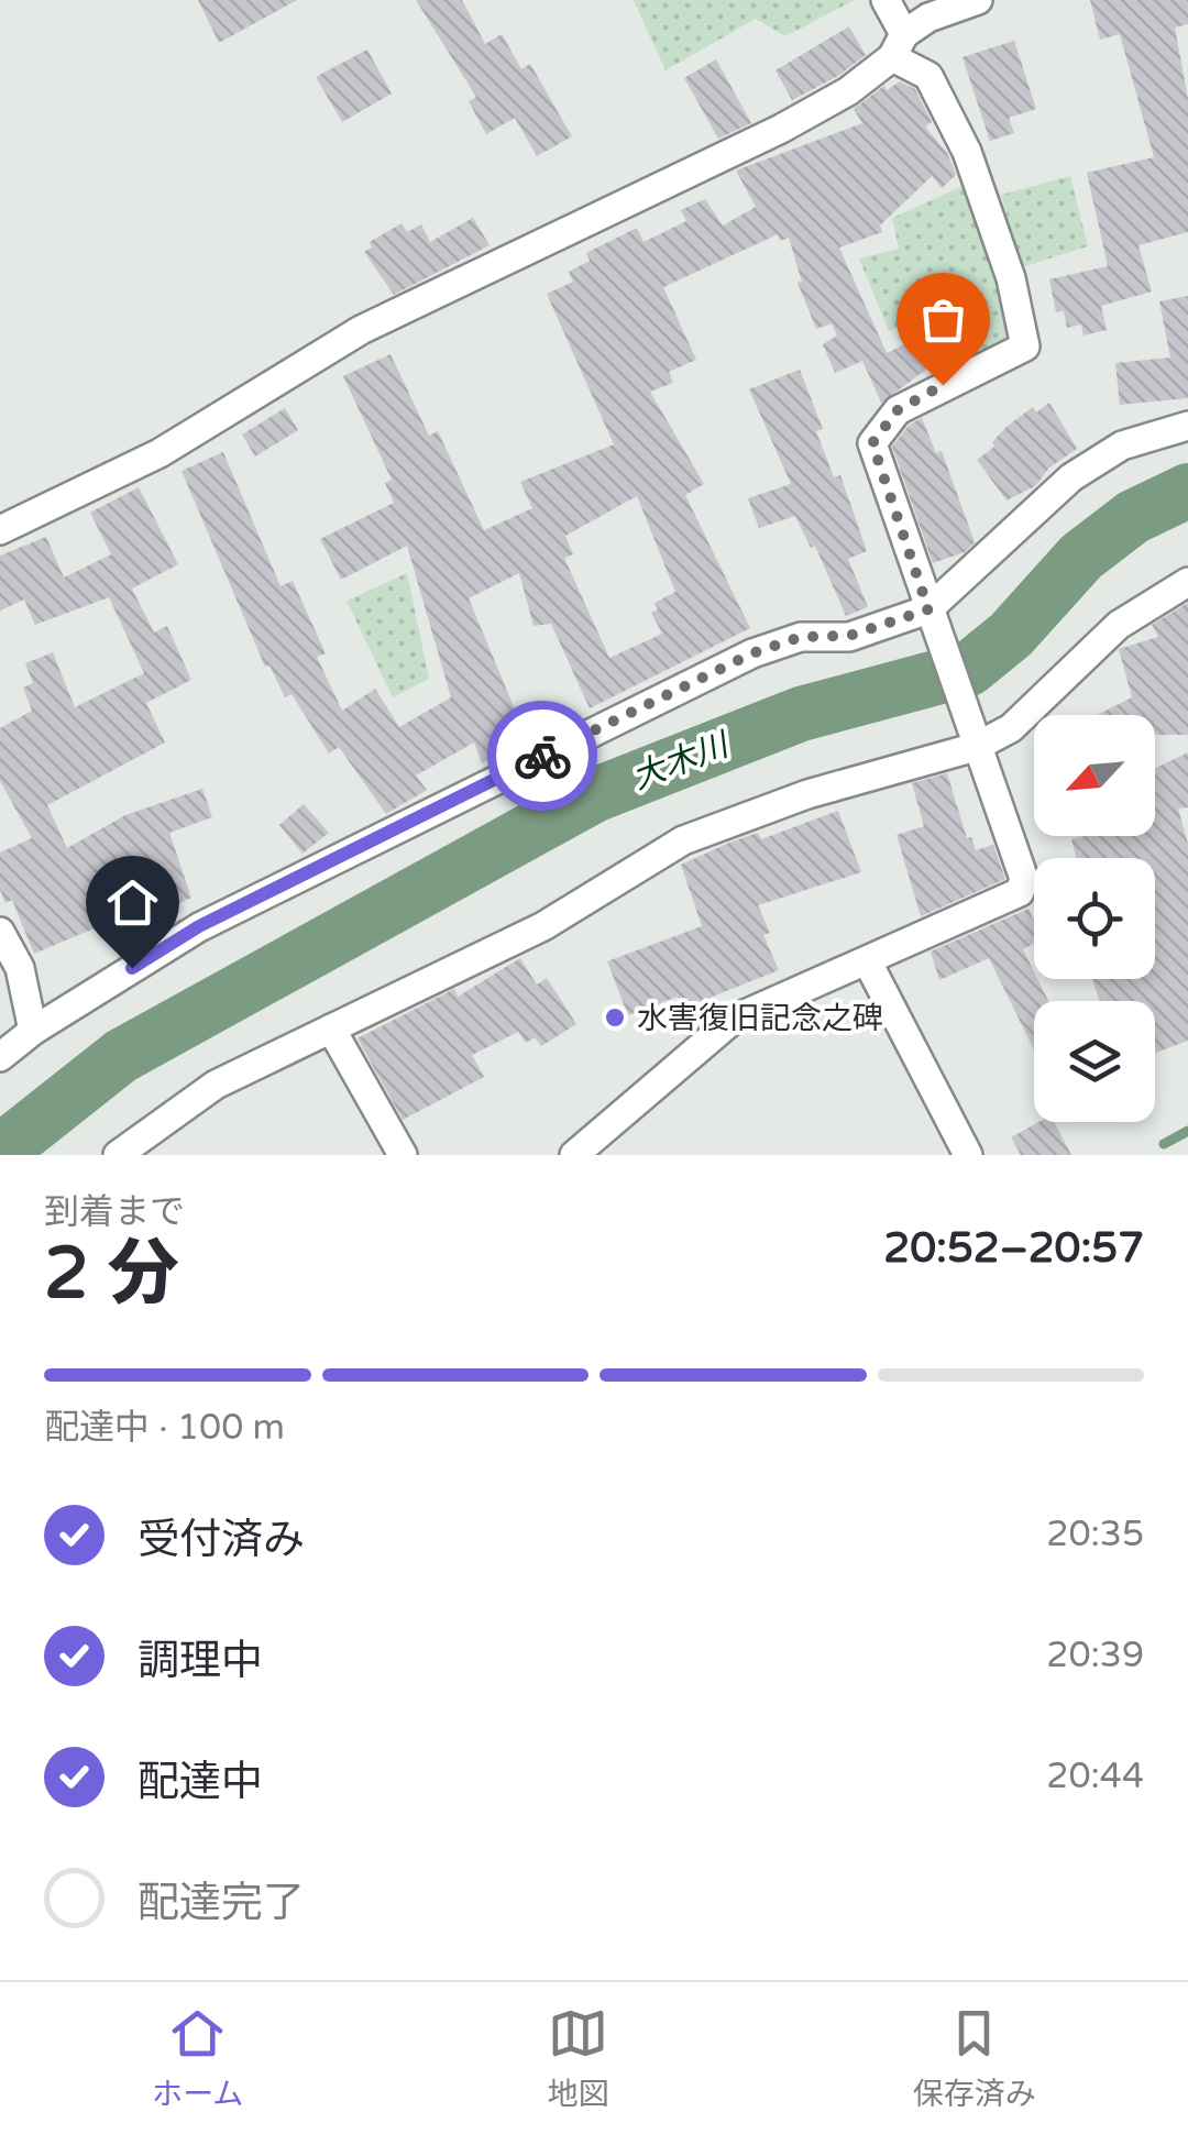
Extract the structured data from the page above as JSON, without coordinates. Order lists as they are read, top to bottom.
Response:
{
  "water": ["大木川"],
  "places": ["水害復旧記念之碑"],
  "north": "bottom left",
  "page": {
    "heading": ["2 分", "到着まで", "20:52–20:57"],
    "bar": "配達中 · 100 m",
    "list": [
      ["受付済み", "20:35"],
      ["調理中", "20:39"],
      ["配達中", "20:44"],
      "配達完了"
    ],
    "tabs": ["ホーム", "地図", "保存済み"]
  }
}
